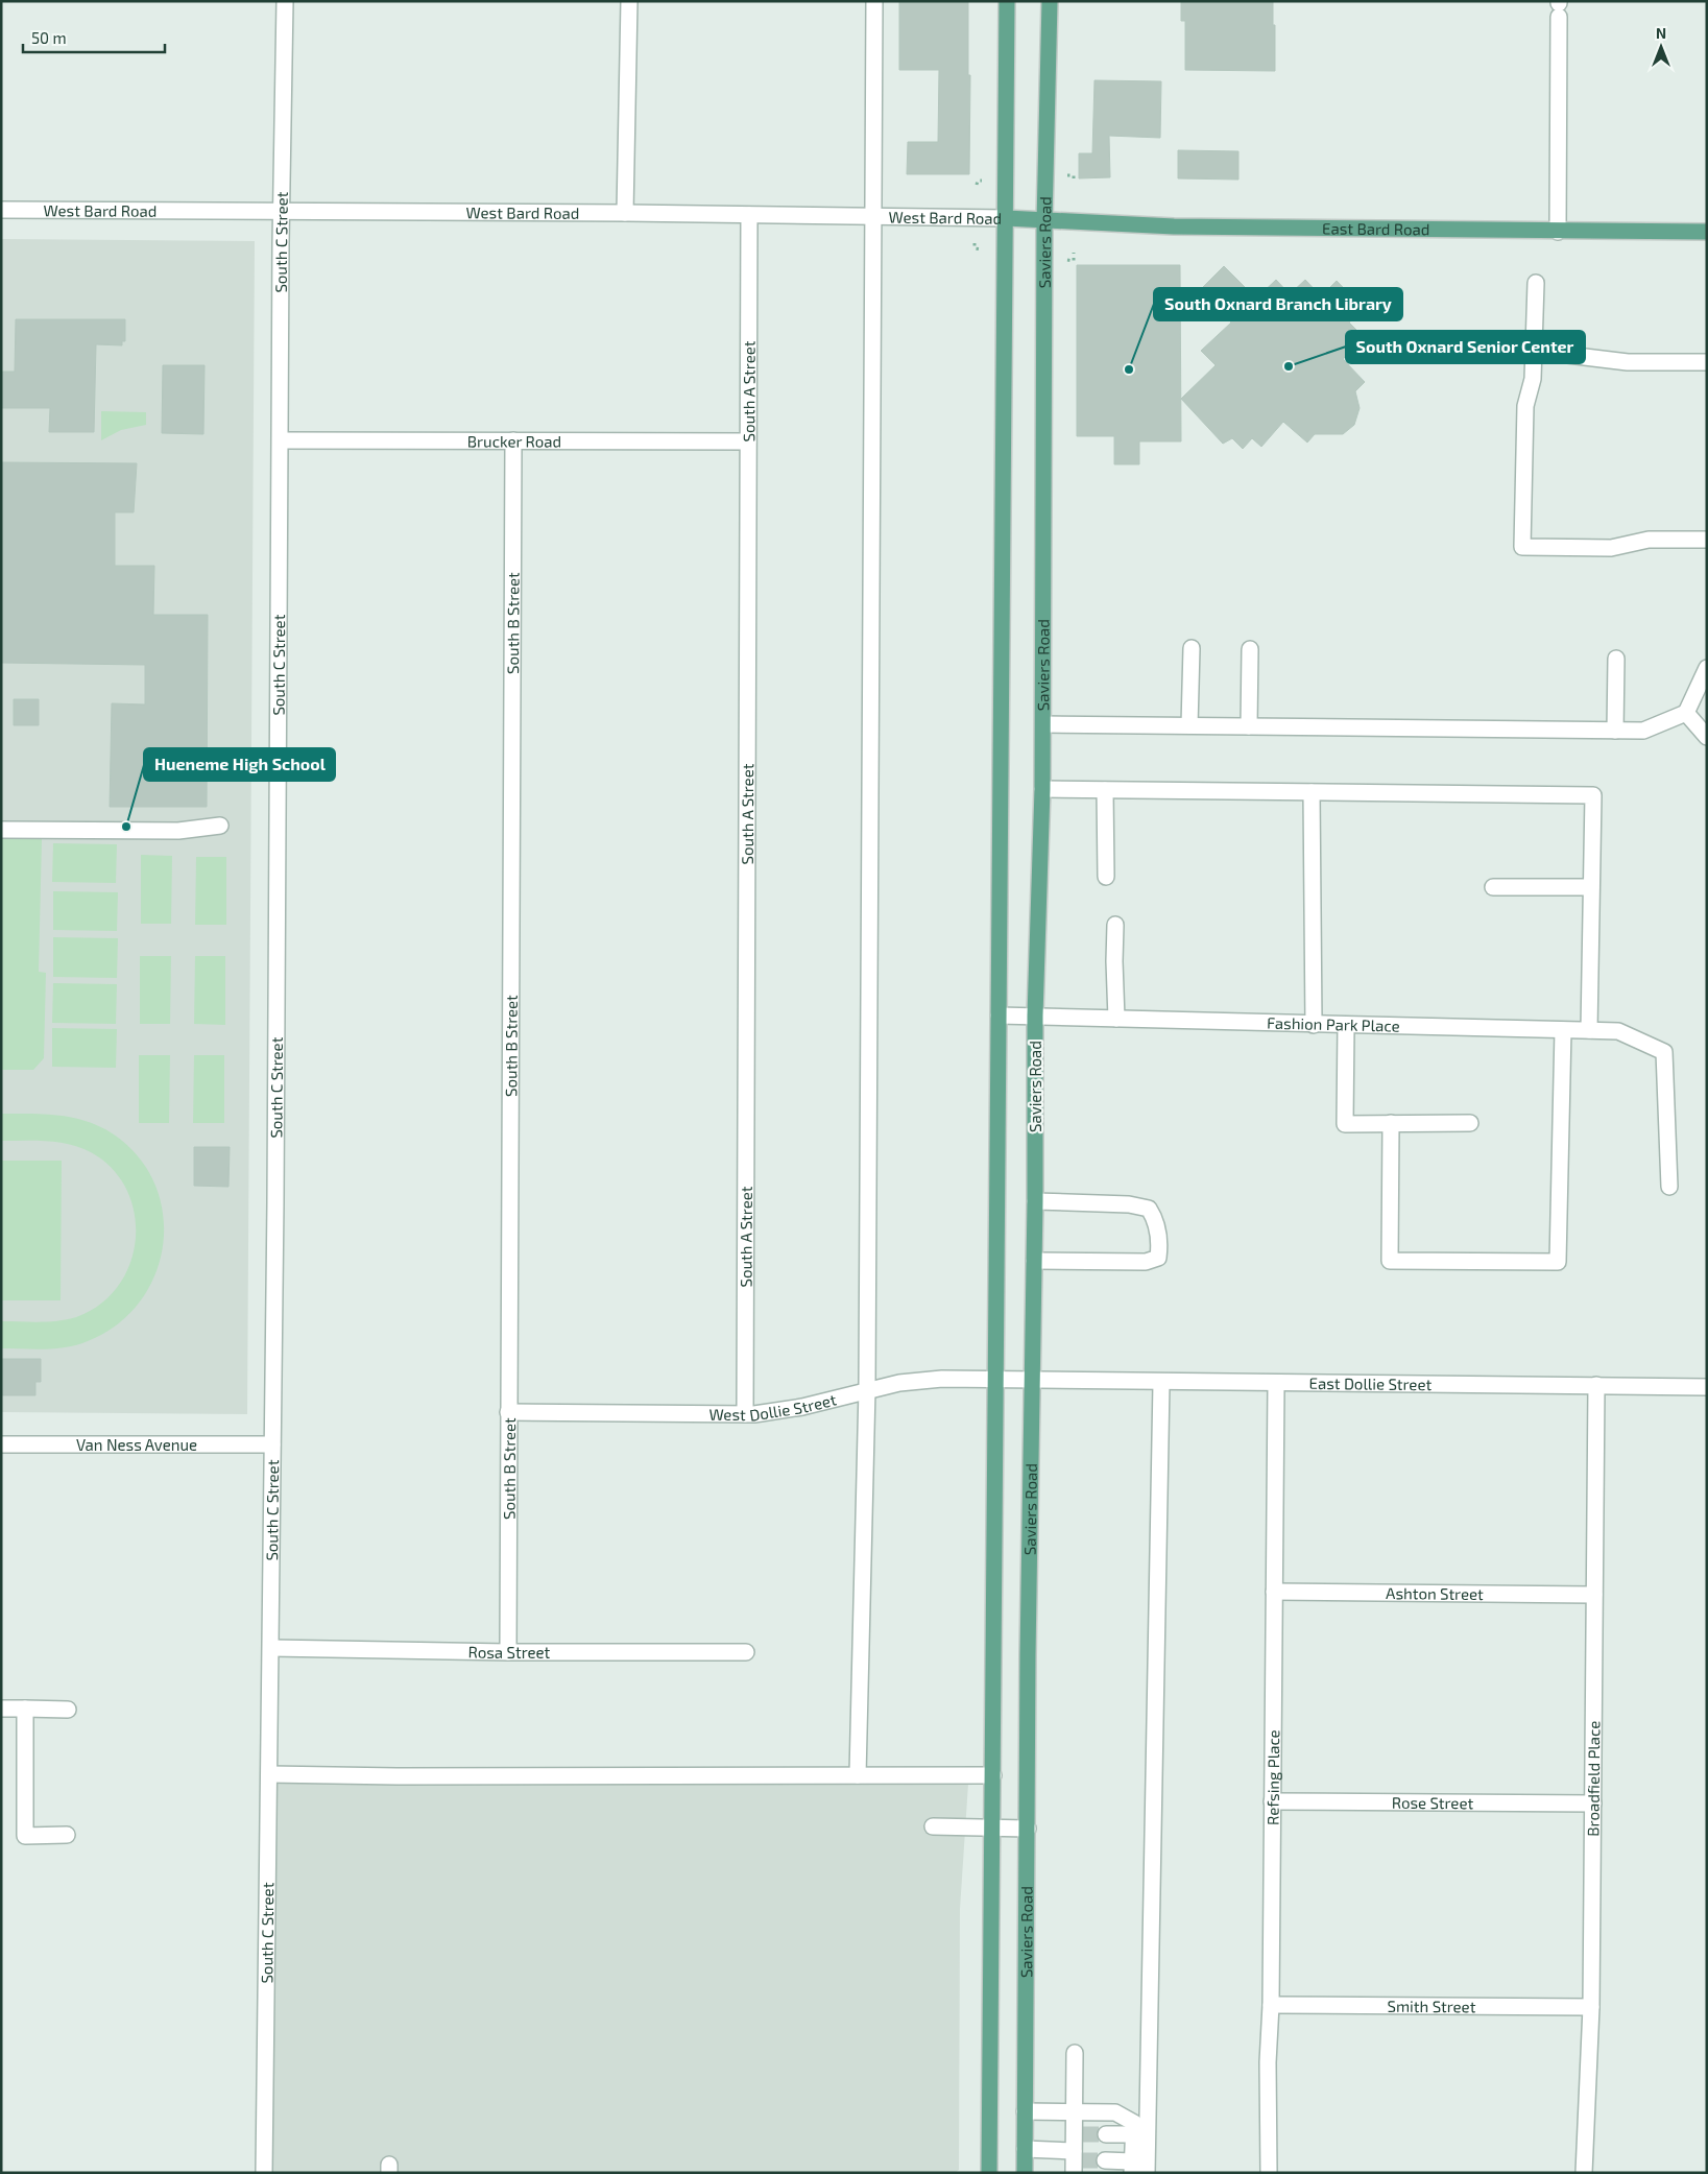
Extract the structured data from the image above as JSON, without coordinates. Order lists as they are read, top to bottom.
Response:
{
  "streets": {
    "main road": ["West Bard Road", "East Bard Road", "Saviers Road"],
    "street": [
      "South C Street",
      "South A Street",
      "Brucker Road",
      "South B Street",
      "Fashion Park Place",
      "East Dollie Street",
      "West Dollie Street",
      "Van Ness Avenue",
      "Ashton Street",
      "Rosa Street",
      "Refsing Place",
      "Broadfield Place",
      "Rose Street",
      "Smith Street"
    ]
  },
  "crossings": [
    ["West Bard Road", "East Bard Road"],
    ["West Bard Road", "South C Street"],
    ["West Bard Road", "Saviers Road"],
    ["West Bard Road", "South A Street"],
    ["East Bard Road", "Saviers Road"],
    ["South C Street", "Brucker Road"],
    ["South C Street", "Van Ness Avenue"],
    ["South C Street", "Rosa Street"],
    ["Saviers Road", "Fashion Park Place"],
    ["Saviers Road", "East Dollie Street"],
    ["Saviers Road", "West Dollie Street"],
    ["South A Street", "Brucker Road"],
    ["South A Street", "West Dollie Street"],
    ["Brucker Road", "South B Street"],
    ["South B Street", "West Dollie Street"],
    ["South B Street", "Rosa Street"],
    ["East Dollie Street", "West Dollie Street"],
    ["East Dollie Street", "Refsing Place"],
    ["East Dollie Street", "Broadfield Place"],
    ["Ashton Street", "Refsing Place"],
    ["Ashton Street", "Broadfield Place"],
    ["Refsing Place", "Rose Street"],
    ["Refsing Place", "Smith Street"],
    ["Broadfield Place", "Rose Street"],
    ["Broadfield Place", "Smith Street"]
  ],
  "places": ["South Oxnard Senior Center", "South Oxnard Branch Library", "Hueneme High School"],
  "scale_bar": "50 m",
  "north": "top"
}
